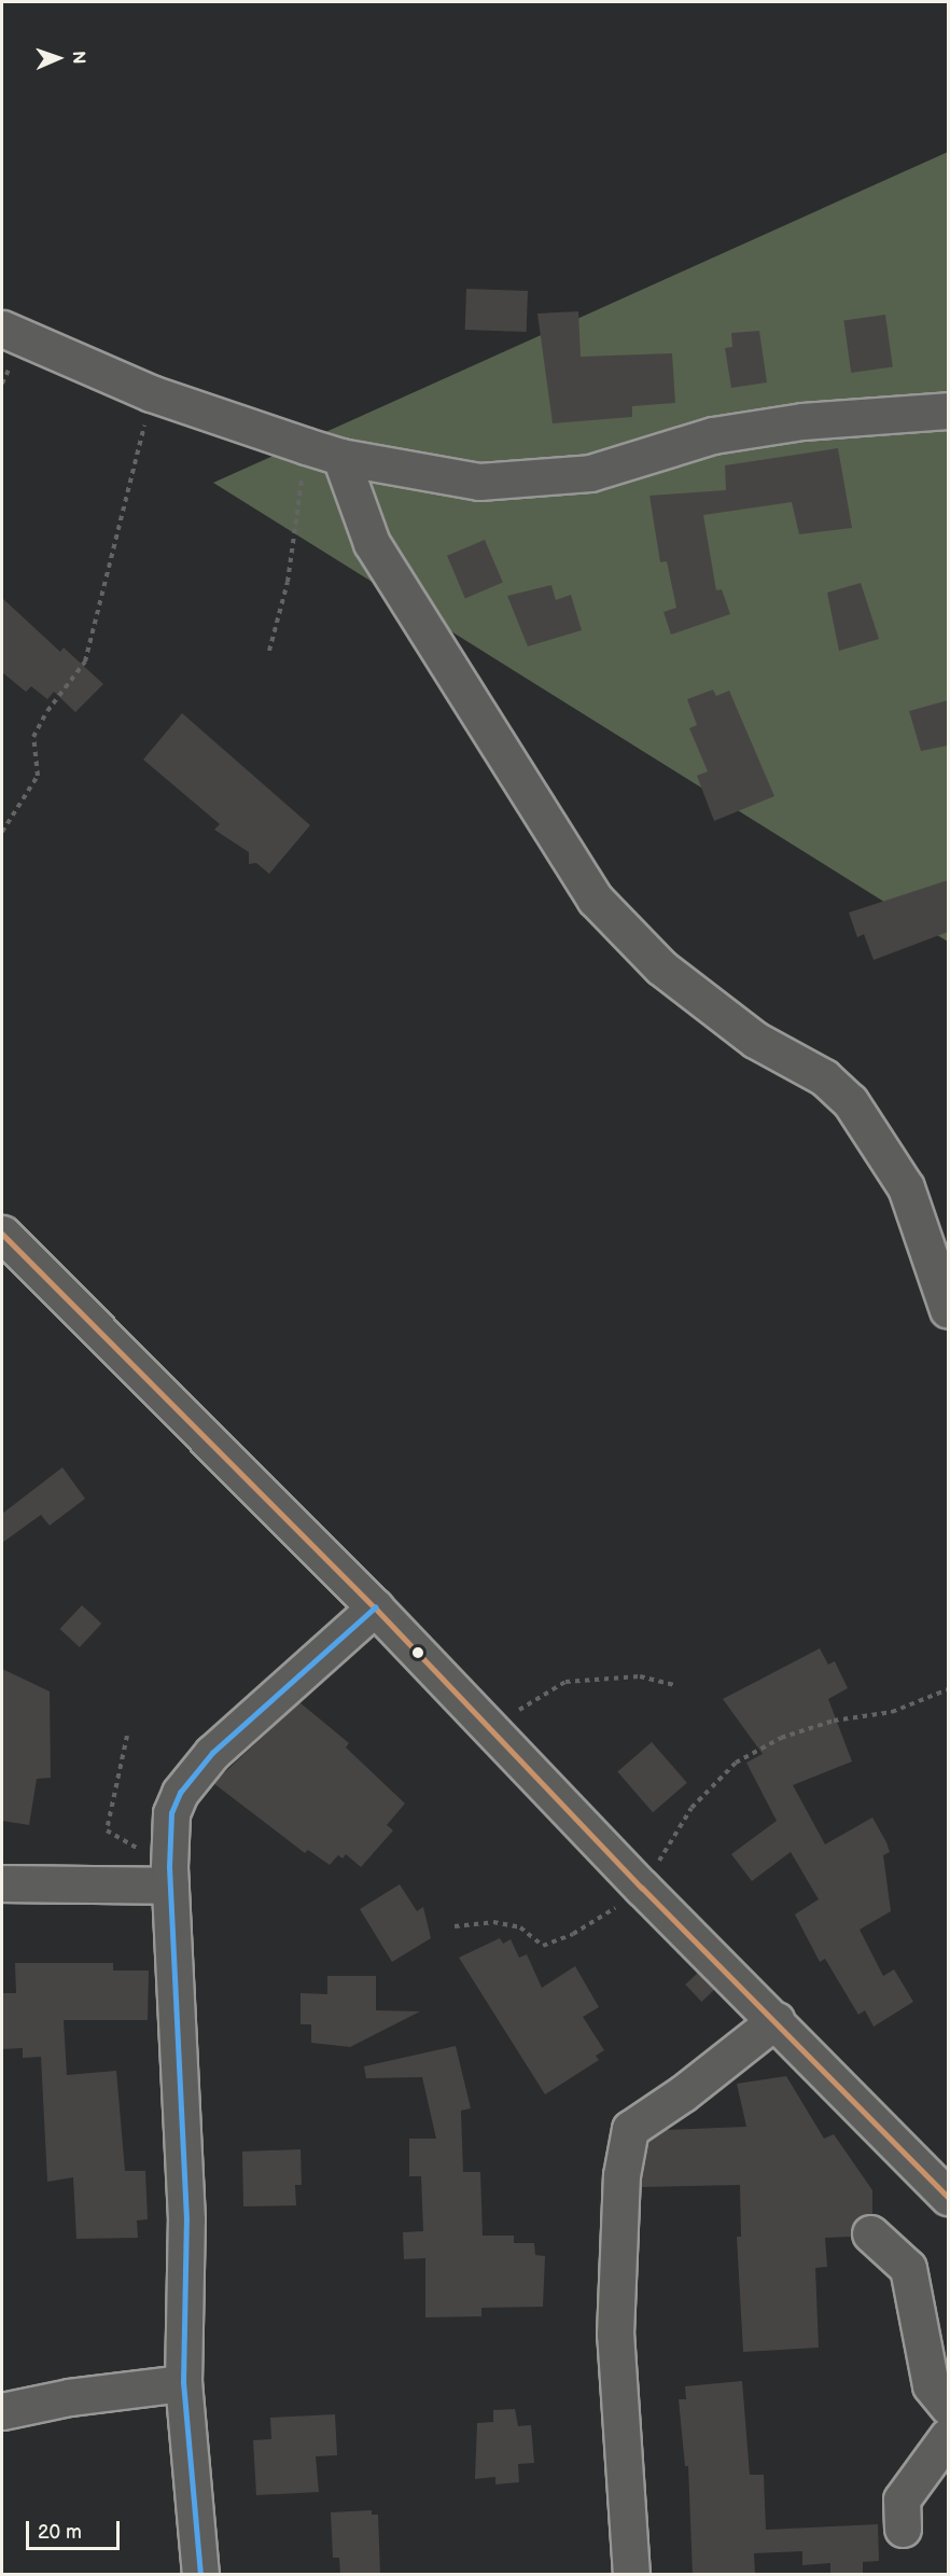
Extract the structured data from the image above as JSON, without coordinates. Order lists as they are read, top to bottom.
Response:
{
  "scale_bar": "20 m",
  "north": "right"
}
